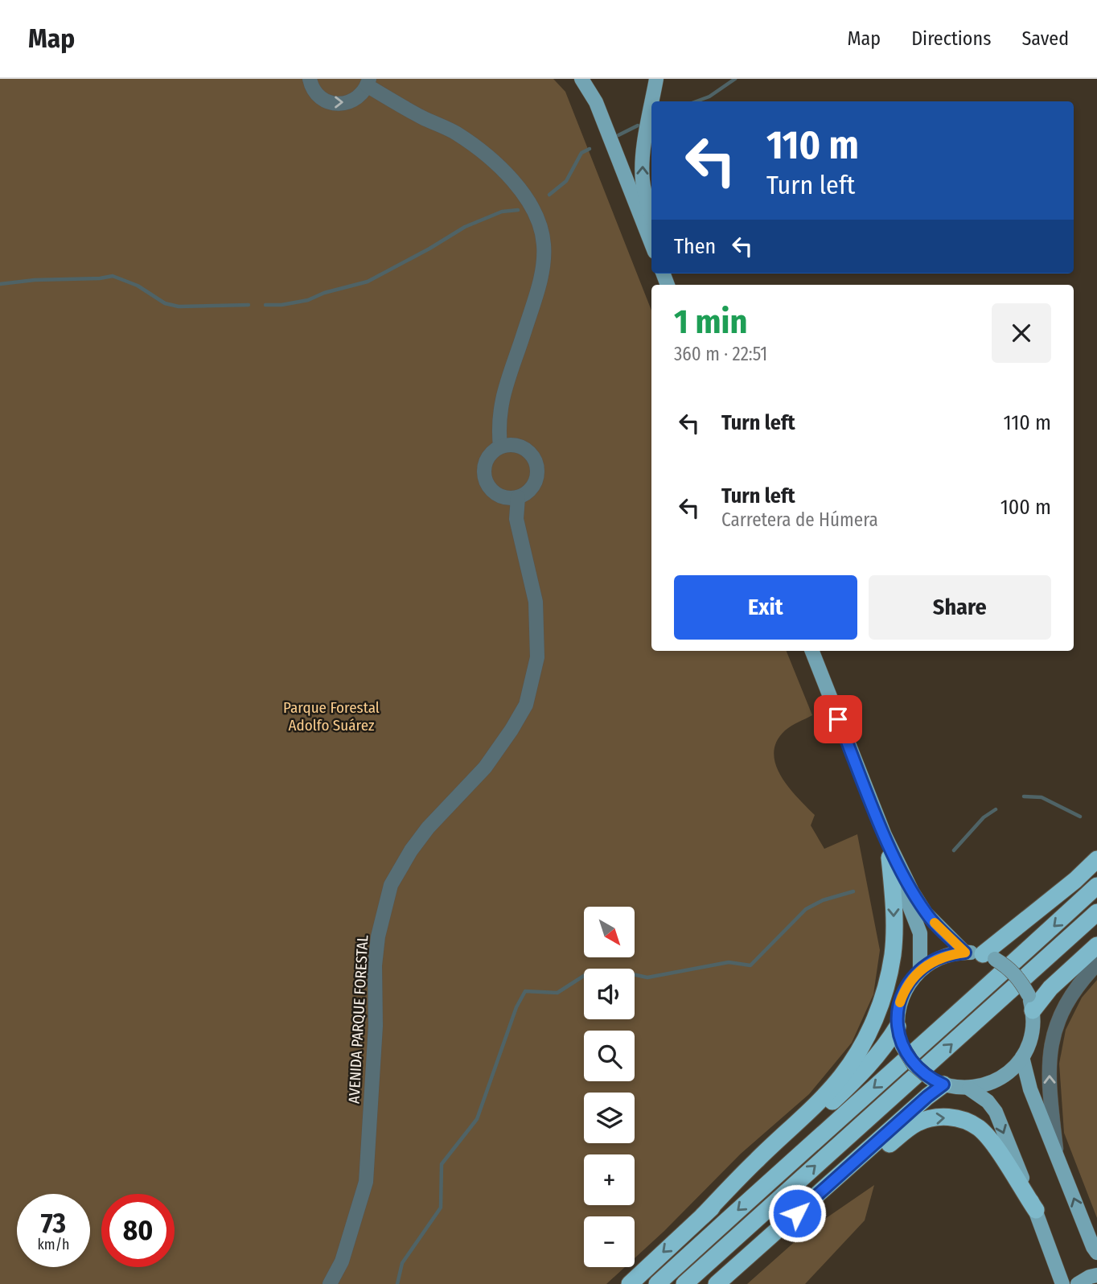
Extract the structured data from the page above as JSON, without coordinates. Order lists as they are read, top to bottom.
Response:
{
  "streets": {
    "street": ["AVENIDA PARQUE FORESTAL"]
  },
  "parks": ["Parque Forestal Adolfo Suárez"],
  "north": "bottom right",
  "page": {
    "header": "Map",
    "nav": ["Map", "Directions", "Saved"],
    "turn": ["110 m", "Turn left"],
    "then": "Then",
    "heading": ["1 min", "360 m · 22:51"],
    "list": [
      {
        "name": "Turn left",
        "value": "110 m"
      },
      {
        "name": "Turn left",
        "note": "Carretera de Húmera",
        "value": "100 m"
      }
    ],
    "buttons": ["Exit", "Share"],
    "map_buttons": ["+", "−"],
    "speed": "73 km/h",
    "limit": "80"
  }
}
